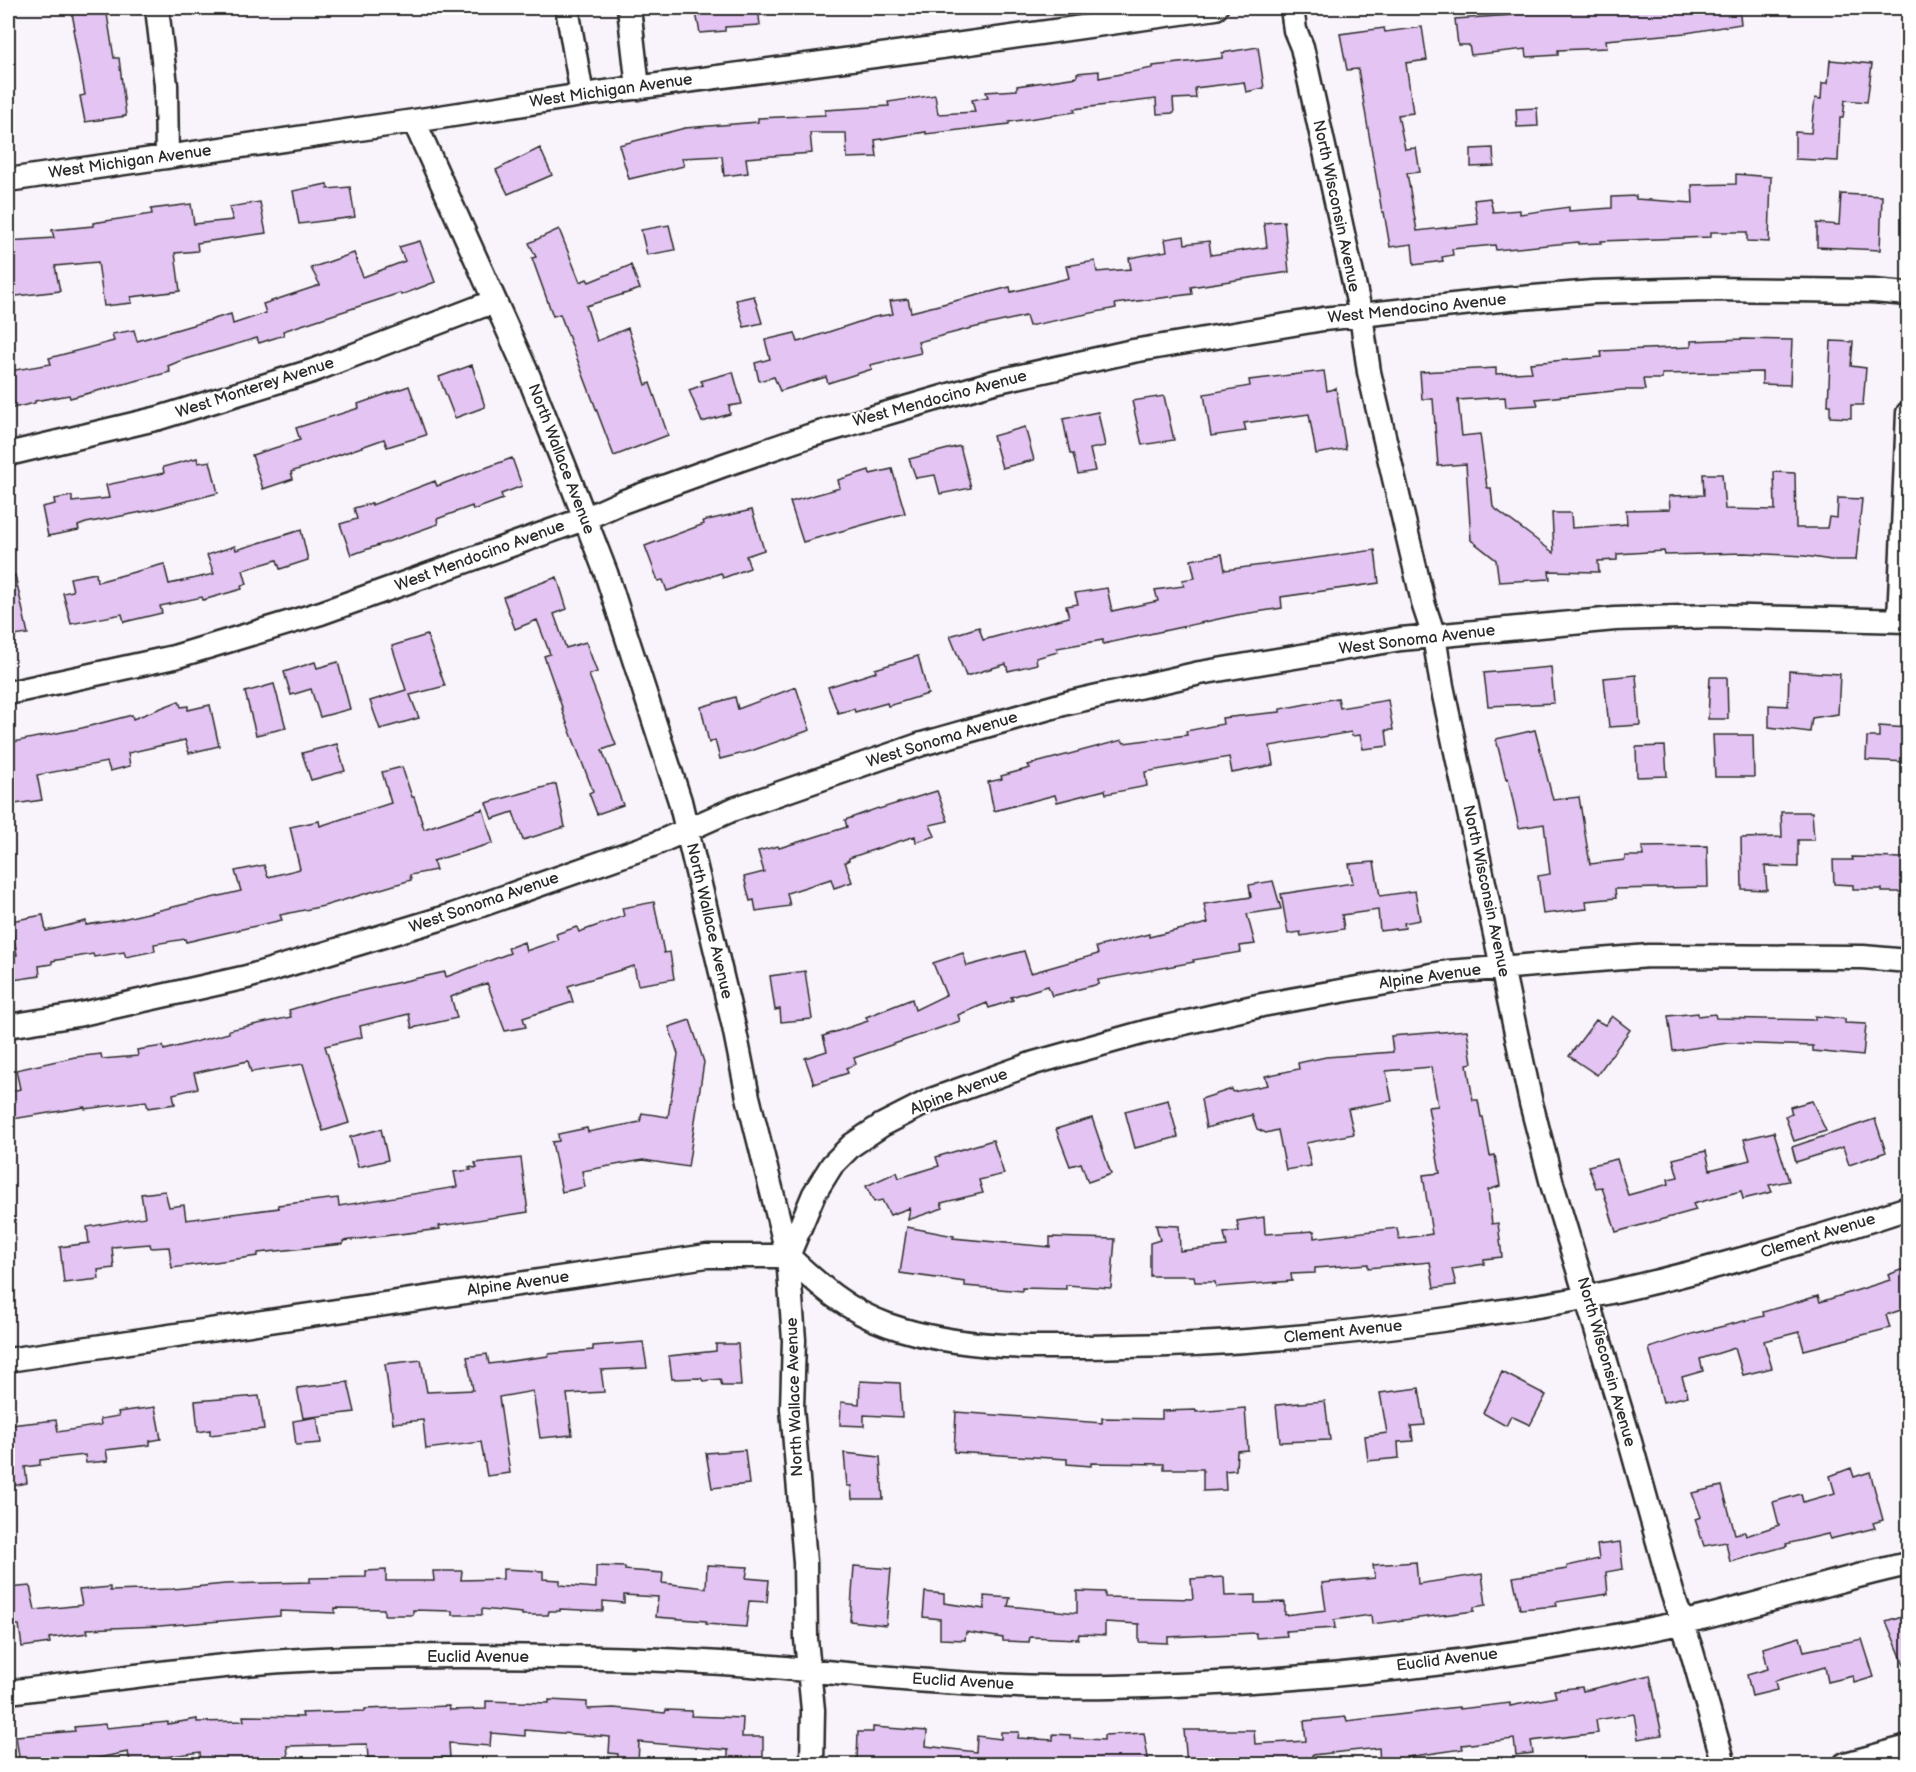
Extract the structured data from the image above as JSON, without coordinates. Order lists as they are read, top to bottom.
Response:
{
  "streets": {
    "street": [
      "West Michigan Avenue",
      "North Wisconsin Avenue",
      "West Mendocino Avenue",
      "West Monterey Avenue",
      "North Wallace Avenue",
      "West Sonoma Avenue",
      "Alpine Avenue",
      "Clement Avenue",
      "Euclid Avenue"
    ]
  },
  "crossings": [
    ["West Michigan Avenue", "North Wallace Avenue"],
    ["North Wisconsin Avenue", "West Mendocino Avenue"],
    ["North Wisconsin Avenue", "West Sonoma Avenue"],
    ["North Wisconsin Avenue", "Alpine Avenue"],
    ["North Wisconsin Avenue", "Clement Avenue"],
    ["North Wisconsin Avenue", "Euclid Avenue"],
    ["West Mendocino Avenue", "North Wallace Avenue"],
    ["West Monterey Avenue", "North Wallace Avenue"],
    ["North Wallace Avenue", "West Sonoma Avenue"],
    ["North Wallace Avenue", "Alpine Avenue"],
    ["North Wallace Avenue", "Clement Avenue"],
    ["North Wallace Avenue", "Euclid Avenue"],
    ["Alpine Avenue", "Clement Avenue"]
  ]
}
